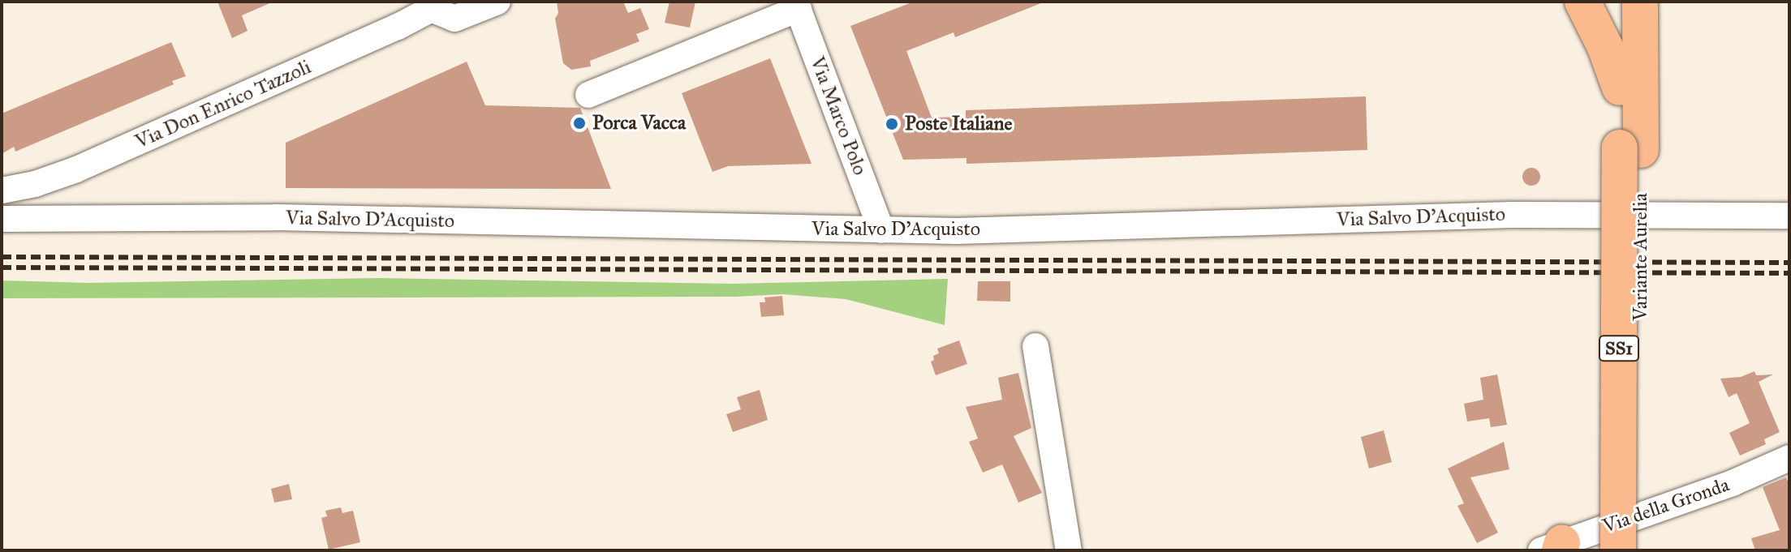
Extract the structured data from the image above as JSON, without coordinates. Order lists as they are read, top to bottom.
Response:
{
  "streets": {
    "highway": ["Variante Aurelia", "SS1"],
    "street": [
      "Via Don Enrico Tazzoli",
      "Via Marco Polo",
      "Via Salvo D'Acquisto",
      "Via della Gronda"
    ]
  },
  "crossings": [
    ["Via Marco Polo", "Via Salvo D'Acquisto"]
  ],
  "places": ["Porca Vacca", "Poste Italiane"]
}
